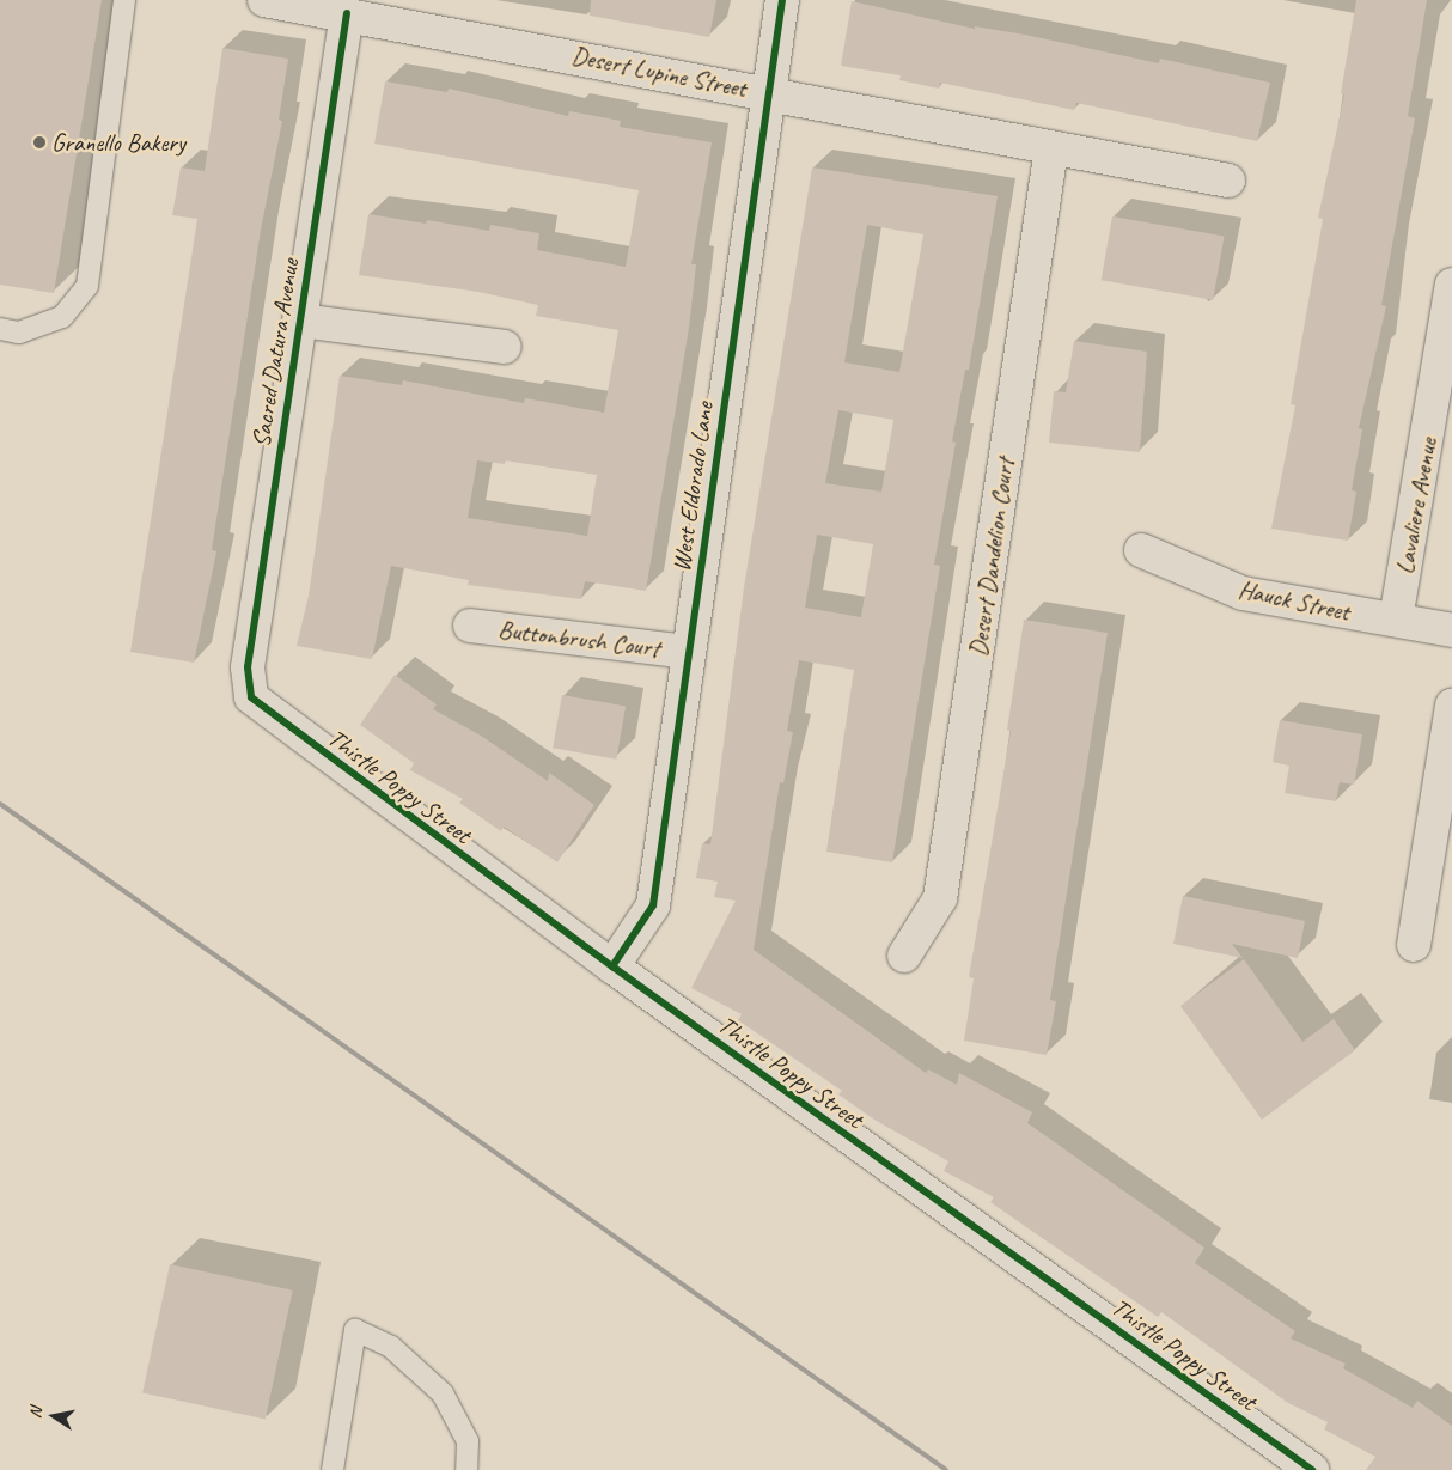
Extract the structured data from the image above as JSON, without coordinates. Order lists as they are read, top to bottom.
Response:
{
  "streets": {
    "street": [
      "Desert Lupine Street",
      "Sacred Datura Avenue",
      "West Eldorado Lane",
      "Lavaliere Avenue",
      "Desert Dandelion Court",
      "Hauck Street",
      "Buttonbrush Court",
      "Thistle Poppy Street"
    ]
  },
  "crossings": [
    ["Desert Lupine Street", "Sacred Datura Avenue"],
    ["Desert Lupine Street", "West Eldorado Lane"],
    ["Desert Lupine Street", "Desert Dandelion Court"],
    ["Sacred Datura Avenue", "Thistle Poppy Street"],
    ["West Eldorado Lane", "Buttonbrush Court"],
    ["West Eldorado Lane", "Thistle Poppy Street"],
    ["Lavaliere Avenue", "Hauck Street"]
  ],
  "places": ["Granello Bakery"],
  "north": "left"
}
